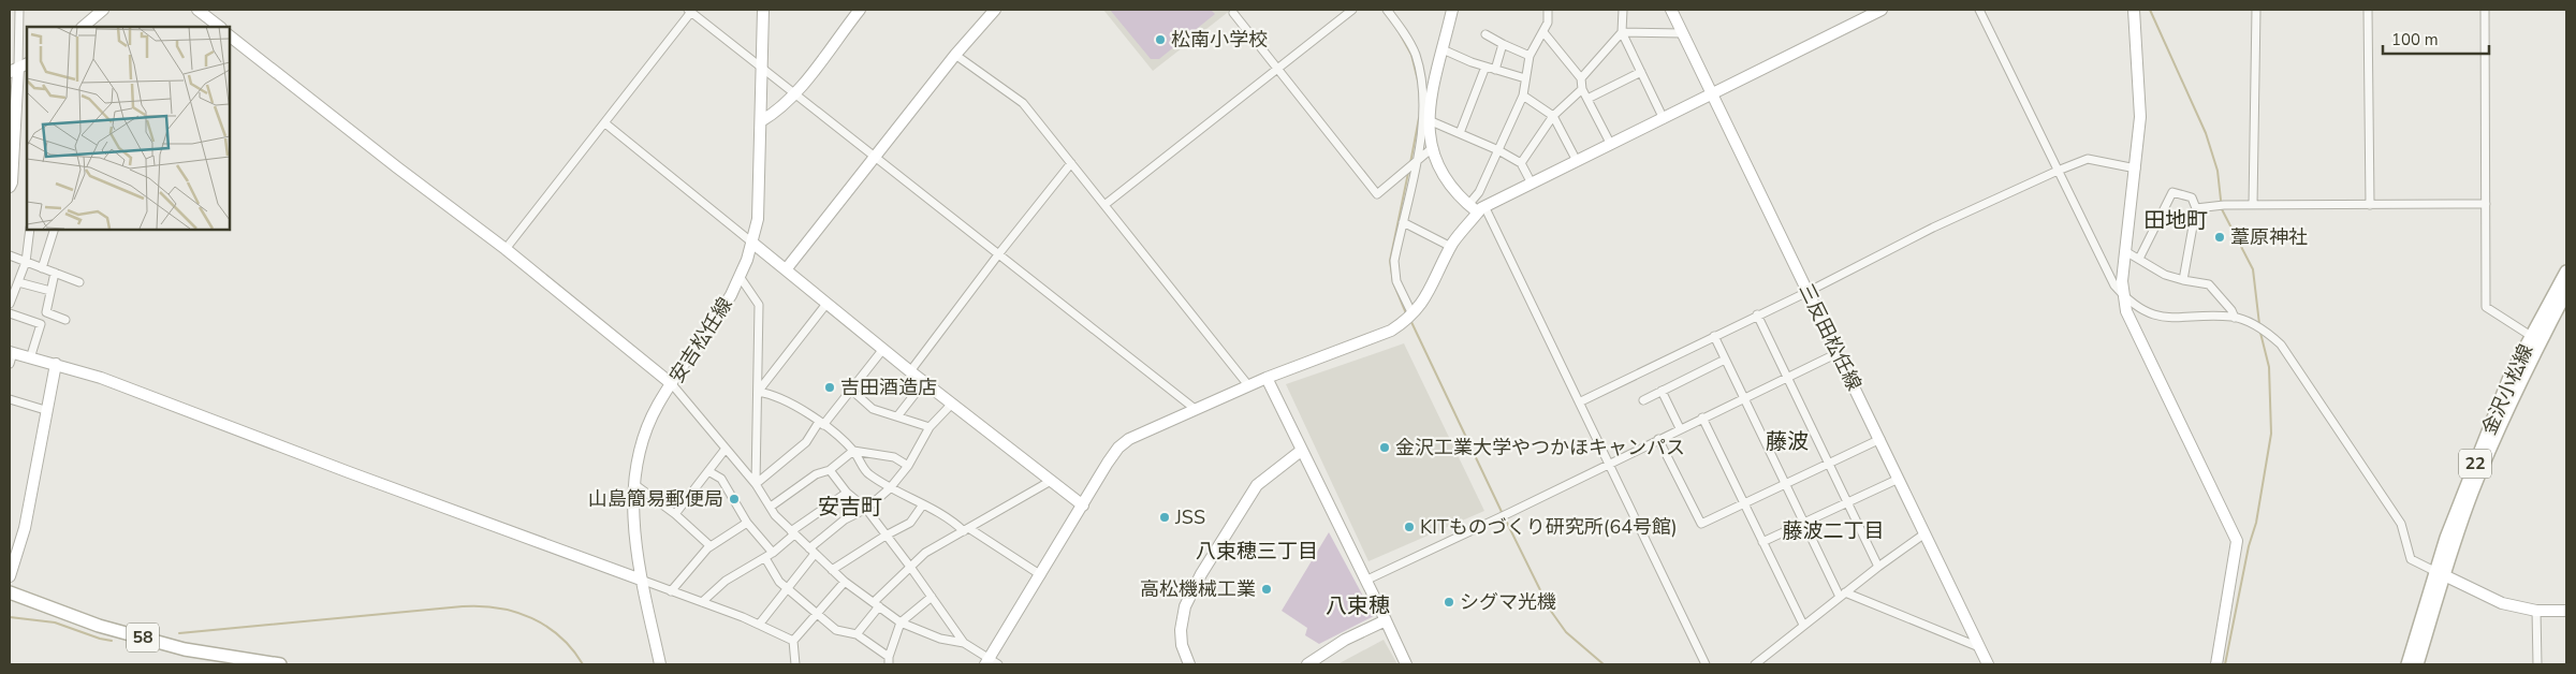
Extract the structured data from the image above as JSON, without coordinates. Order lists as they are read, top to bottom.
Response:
{
  "streets": {
    "main road": ["金沢小松線", "22", "58"],
    "street": ["三反田松任線", "安吉松任線"]
  },
  "districts": [
    "田地町",
    "藤波",
    "安吉町",
    "藤波二丁目",
    "八束穂三丁目",
    "八束穂"
  ],
  "places": [
    "松南小学校",
    "葦原神社",
    "吉田酒造店",
    "金沢工業大学やつかほキャンパス",
    "山島簡易郵便局",
    "JSS",
    "KITものづくり研究所(64号館)",
    "高松機械工業",
    "シグマ光機"
  ],
  "scale_bar": "100 m"
}
